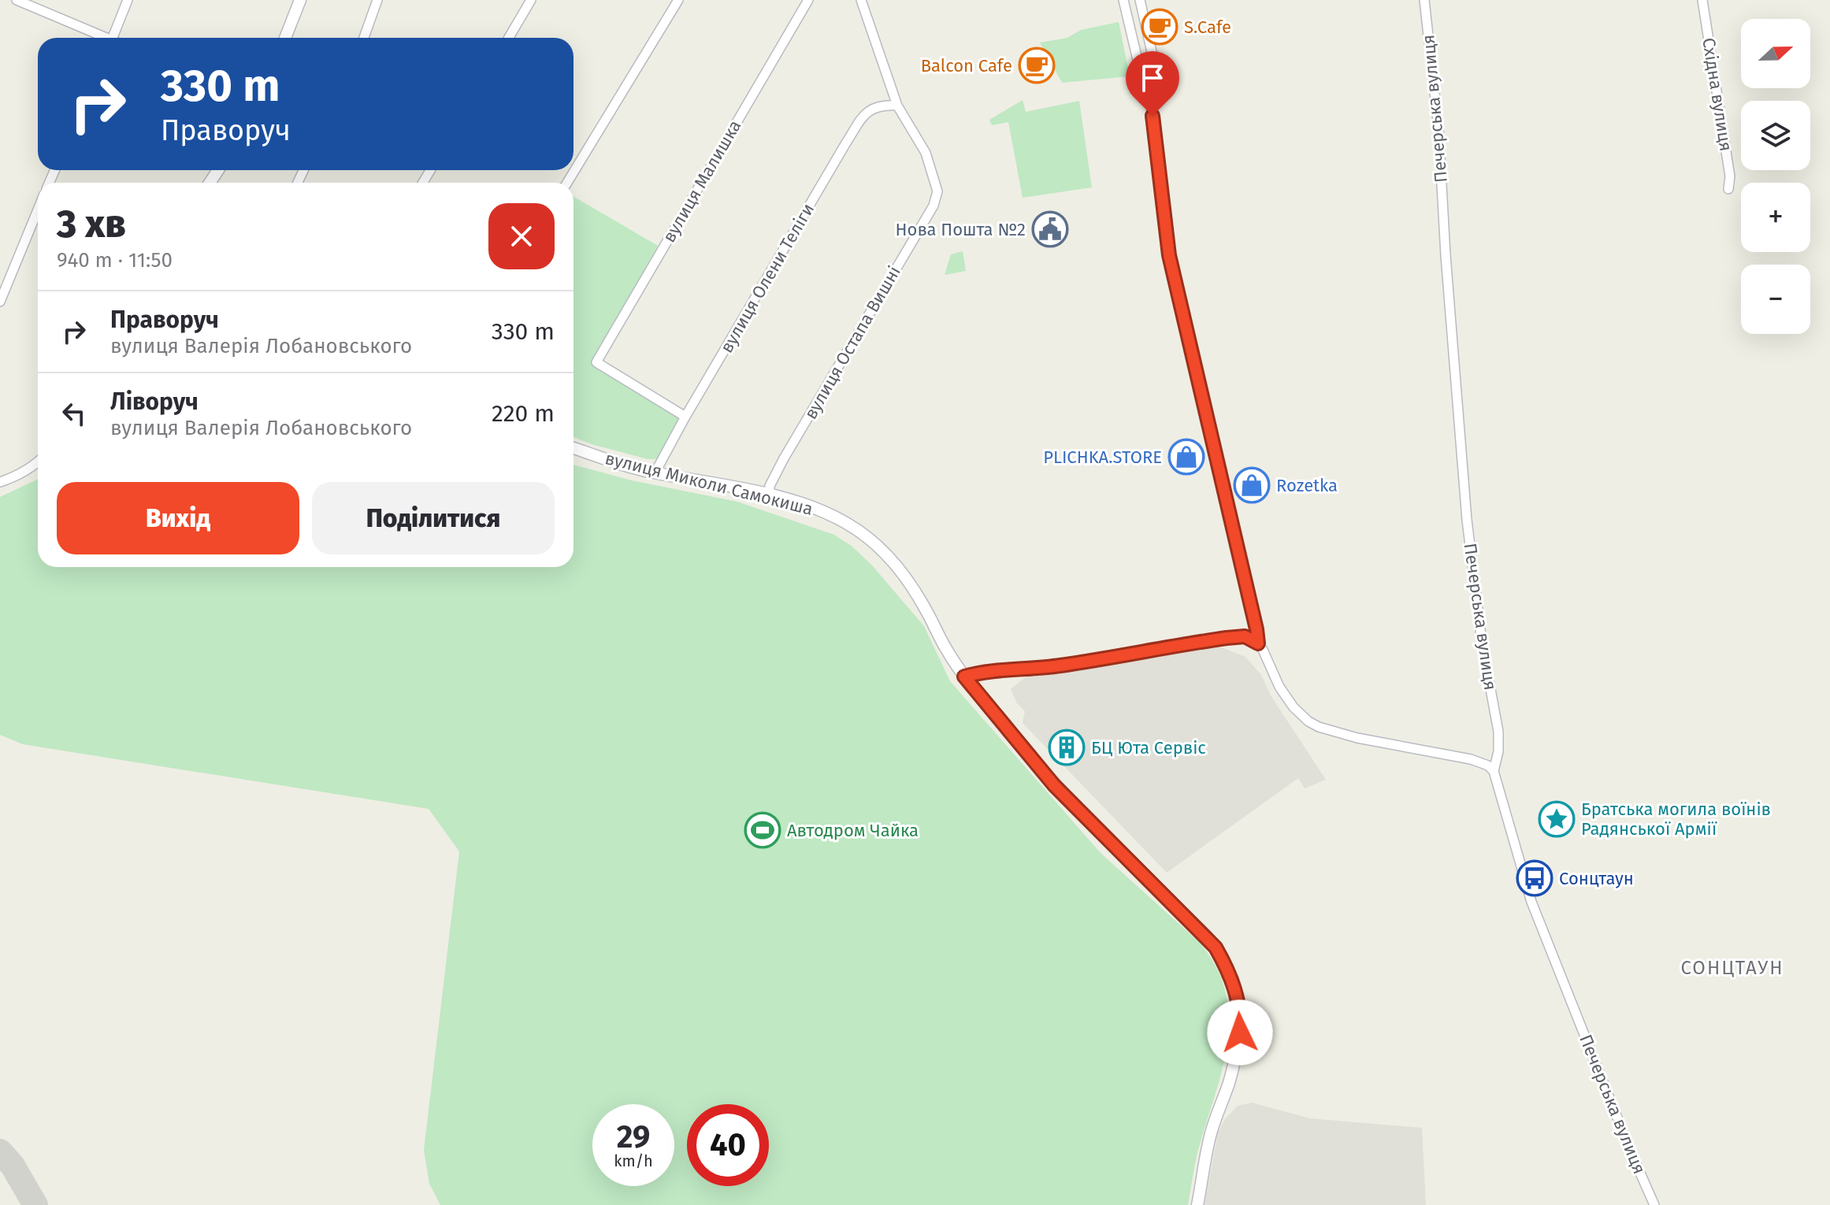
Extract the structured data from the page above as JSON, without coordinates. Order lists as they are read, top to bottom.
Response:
{
  "streets": {
    "street": [
      "Східна вулиця",
      "Печерська вулиця",
      "вулиця Малишка",
      "вулиця Олени Теліги",
      "вулиця Остапа Вишні",
      "вулиця Миколи Самокиша"
    ]
  },
  "crossings": [
    ["вулиця Малишка", "вулиця Олени Теліги"],
    ["вулиця Олени Теліги", "вулиця Остапа Вишні"],
    ["вулиця Олени Теліги", "вулиця Миколи Самокиша"],
    ["вулиця Остапа Вишні", "вулиця Миколи Самокиша"]
  ],
  "districts": ["СОНЦТАУН"],
  "places": {
    "cafe": ["S.Cafe", "Balcon Cafe"],
    "public building": ["Нова Пошта №2"],
    "shop": ["PLICHKA.STORE", "Rozetka"],
    "building": ["БЦ Юта Сервіс"],
    "place": ["Братська могила воїнів Радянської Армії"],
    "sports": ["Автодром Чайка"],
    "bus stop": ["Сонцтаун"]
  },
  "north": "right",
  "page": {
    "map_buttons": ["+", "−"],
    "turn": ["330 m", "Праворуч"],
    "heading": ["3 хв", "940 m · 11:50"],
    "list": [
      {
        "name": "Праворуч",
        "note": "вулиця Валерія Лобановського",
        "value": "330 m"
      },
      {
        "name": "Ліворуч",
        "note": "вулиця Валерія Лобановського",
        "value": "220 m"
      }
    ],
    "buttons": ["Вихід", "Поділитися"],
    "speed": "29 km/h",
    "limit": "40"
  }
}
